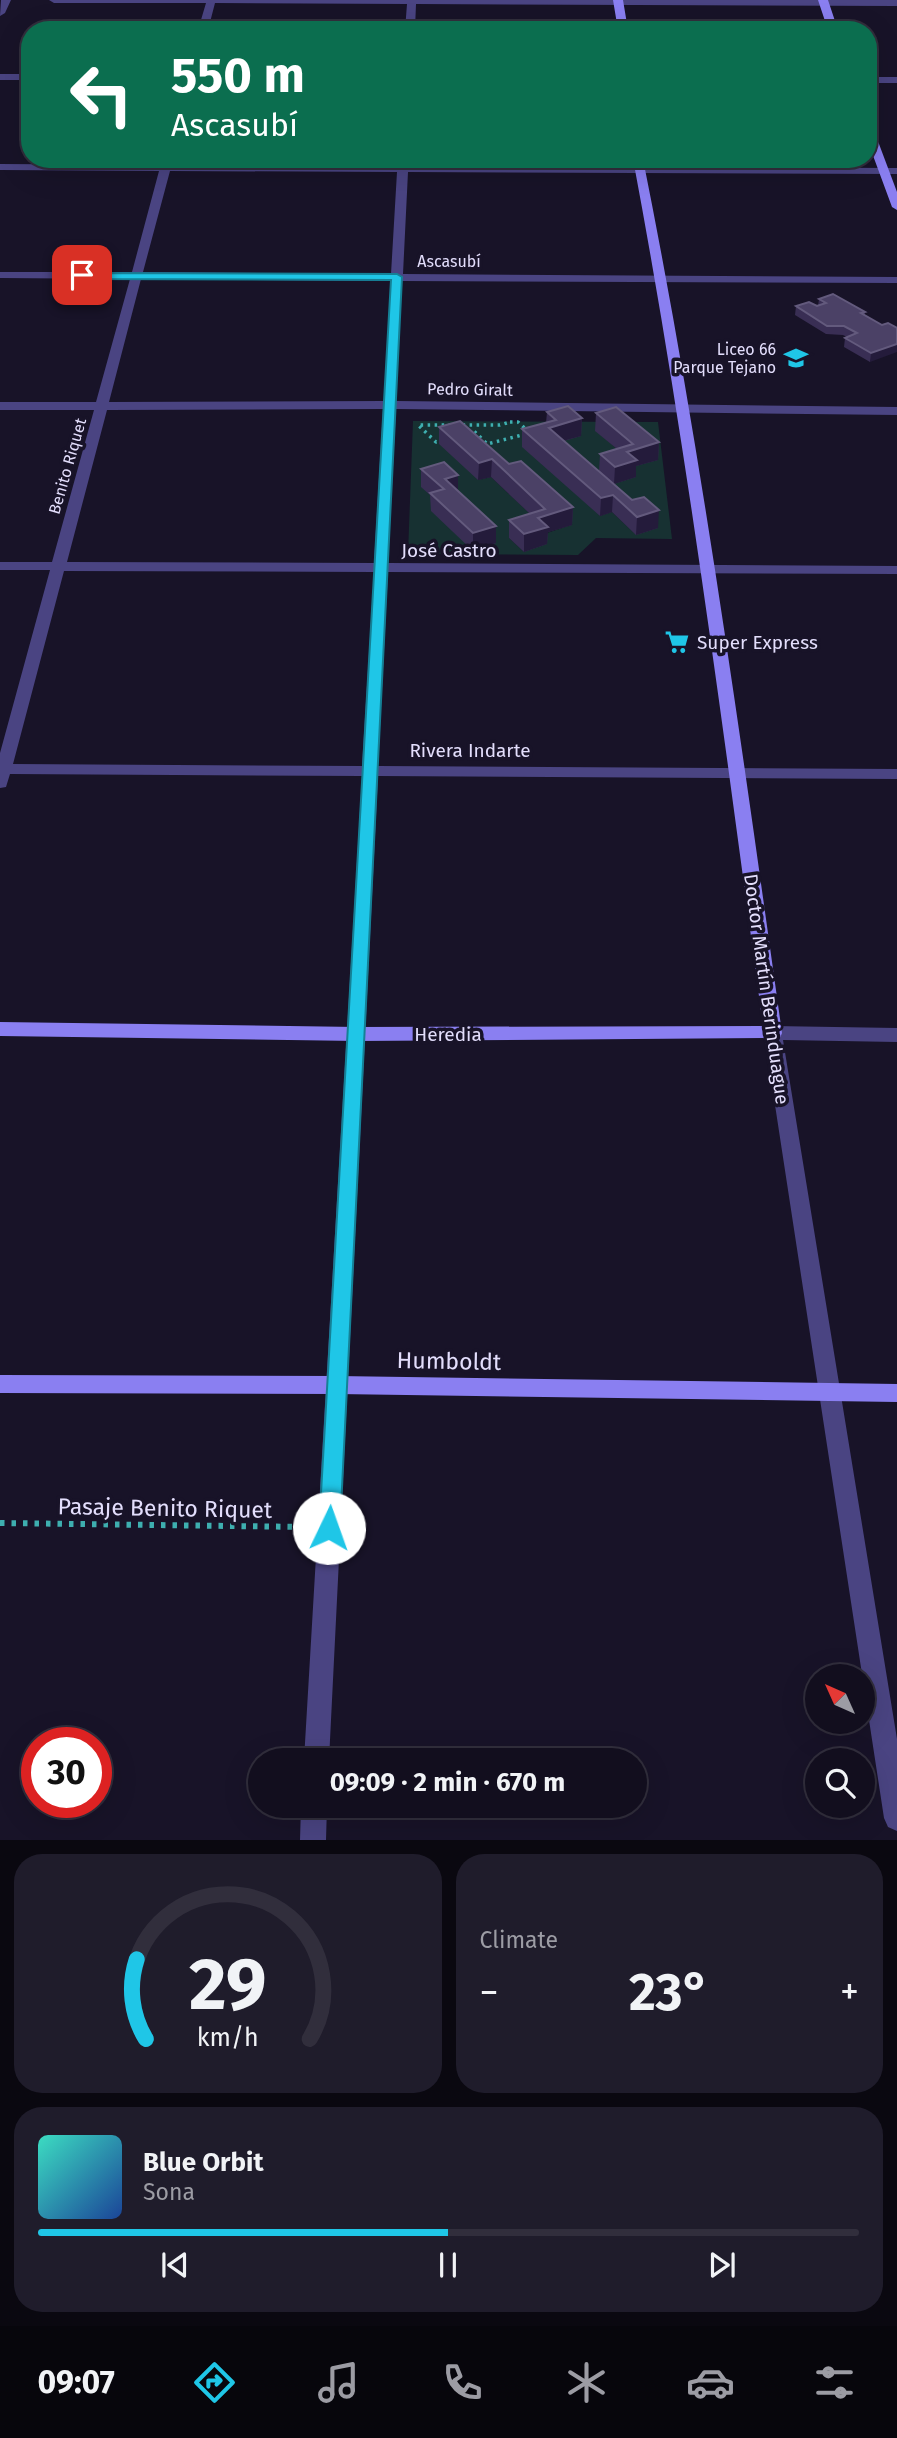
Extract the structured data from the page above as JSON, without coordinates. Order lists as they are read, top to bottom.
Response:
{
  "streets": {
    "street": [
      "Ascasubí",
      "Pedro Giralt",
      "Benito Riquet",
      "José Castro",
      "Rivera Indarte",
      "Doctor Martín Berinduague",
      "Heredia",
      "Humboldt"
    ],
    "path": ["Pasaje Benito Riquet"]
  },
  "crossings": [
    ["Ascasubí", "Benito Riquet"],
    ["Ascasubí", "Doctor Martín Berinduague"],
    ["Pedro Giralt", "Benito Riquet"],
    ["Pedro Giralt", "Doctor Martín Berinduague"],
    ["Benito Riquet", "José Castro"],
    ["Benito Riquet", "Rivera Indarte"],
    ["José Castro", "Doctor Martín Berinduague"],
    ["Rivera Indarte", "Doctor Martín Berinduague"],
    ["Doctor Martín Berinduague", "Heredia"],
    ["Doctor Martín Berinduague", "Humboldt"]
  ],
  "places": {
    "school or university": ["Liceo 66 Parque Tejano"],
    "supermarket": ["Super Express"]
  },
  "north": "top left",
  "page": {
    "turn": ["550 m", "Ascasubí"],
    "limit": "30",
    "trip": "09:09 · 2 min · 670 m",
    "tile": "Climate",
    "heat": ["−", "23°", "+"],
    "song": ["Blue Orbit", "Sona"],
    "tabs": "09:07",
    "gauge": ["29", "km/h"]
  }
}
